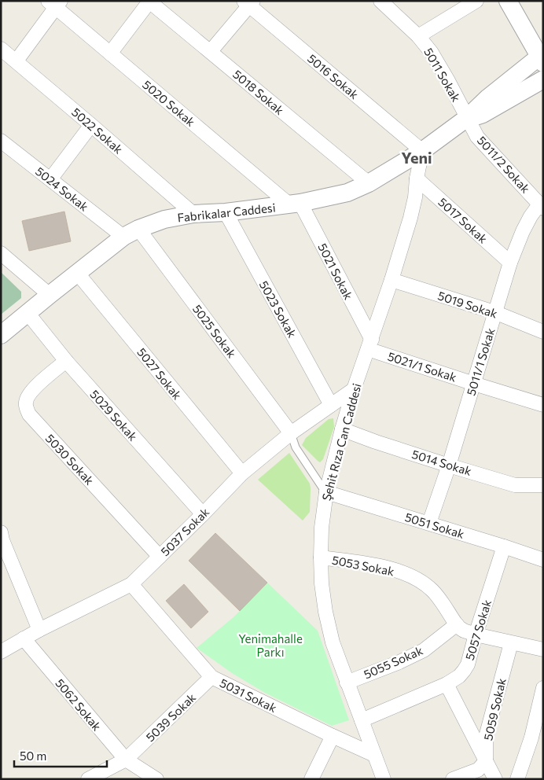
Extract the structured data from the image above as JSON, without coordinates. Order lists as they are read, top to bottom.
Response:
{
  "streets": {
    "street": [
      "5011 Sokak",
      "5016 Sokak",
      "5018 Sokak",
      "5020 Sokak",
      "5022 Sokak",
      "5011/2 Sokak",
      "5024 Sokak",
      "Fabrikalar Caddesi",
      "5017 Sokak",
      "5021 Sokak",
      "5019 Sokak",
      "5023 Sokak",
      "5025 Sokak",
      "5011/1 Sokak",
      "5021/1 Sokak",
      "5027 Sokak",
      "5029 Sokak",
      "Şehit Rıza Can Caddesi",
      "5030 Sokak",
      "5014 Sokak",
      "5051 Sokak",
      "5037 Sokak",
      "5053 Sokak",
      "5057 Sokak",
      "5055 Sokak",
      "5031 Sokak",
      "5062 Sokak",
      "5059 Sokak",
      "5039 Sokak"
    ]
  },
  "crossings": [
    ["5011 Sokak", "5011/2 Sokak"],
    ["5011 Sokak", "Fabrikalar Caddesi"],
    ["5016 Sokak", "Fabrikalar Caddesi"],
    ["5016 Sokak", "Şehit Rıza Can Caddesi"],
    ["5018 Sokak", "Fabrikalar Caddesi"],
    ["5020 Sokak", "Fabrikalar Caddesi"],
    ["5020 Sokak", "5021 Sokak"],
    ["5022 Sokak", "Fabrikalar Caddesi"],
    ["5011/2 Sokak", "Fabrikalar Caddesi"],
    ["5011/2 Sokak", "5011/1 Sokak"],
    ["5024 Sokak", "Fabrikalar Caddesi"],
    ["5024 Sokak", "5025 Sokak"],
    ["Fabrikalar Caddesi", "5021 Sokak"],
    ["Fabrikalar Caddesi", "5023 Sokak"],
    ["Fabrikalar Caddesi", "5025 Sokak"],
    ["Fabrikalar Caddesi", "5027 Sokak"],
    ["Fabrikalar Caddesi", "5029 Sokak"],
    ["Fabrikalar Caddesi", "Şehit Rıza Can Caddesi"],
    ["5017 Sokak", "5011/1 Sokak"],
    ["5017 Sokak", "Şehit Rıza Can Caddesi"],
    ["5021 Sokak", "5021/1 Sokak"],
    ["5021 Sokak", "Şehit Rıza Can Caddesi"],
    ["5019 Sokak", "5011/1 Sokak"],
    ["5019 Sokak", "Şehit Rıza Can Caddesi"],
    ["5023 Sokak", "5037 Sokak"],
    ["5025 Sokak", "5037 Sokak"],
    ["5011/1 Sokak", "5021/1 Sokak"],
    ["5011/1 Sokak", "5014 Sokak"],
    ["5011/1 Sokak", "5051 Sokak"],
    ["5021/1 Sokak", "Şehit Rıza Can Caddesi"],
    ["5027 Sokak", "5037 Sokak"],
    ["5029 Sokak", "5030 Sokak"],
    ["5029 Sokak", "5037 Sokak"],
    ["Şehit Rıza Can Caddesi", "5014 Sokak"],
    ["Şehit Rıza Can Caddesi", "5051 Sokak"],
    ["Şehit Rıza Can Caddesi", "5037 Sokak"],
    ["Şehit Rıza Can Caddesi", "5053 Sokak"],
    ["Şehit Rıza Can Caddesi", "5057 Sokak"],
    ["Şehit Rıza Can Caddesi", "5055 Sokak"],
    ["Şehit Rıza Can Caddesi", "5031 Sokak"],
    ["5030 Sokak", "5037 Sokak"],
    ["5051 Sokak", "5057 Sokak"],
    ["5037 Sokak", "5031 Sokak"],
    ["5037 Sokak", "5062 Sokak"],
    ["5053 Sokak", "5057 Sokak"],
    ["5053 Sokak", "5055 Sokak"],
    ["5053 Sokak", "5059 Sokak"],
    ["5031 Sokak", "5039 Sokak"],
    ["5062 Sokak", "5039 Sokak"]
  ],
  "districts": ["Yeni"],
  "parks": ["Yenimahalle Parkı"],
  "scale_bar": "50 m"
}
